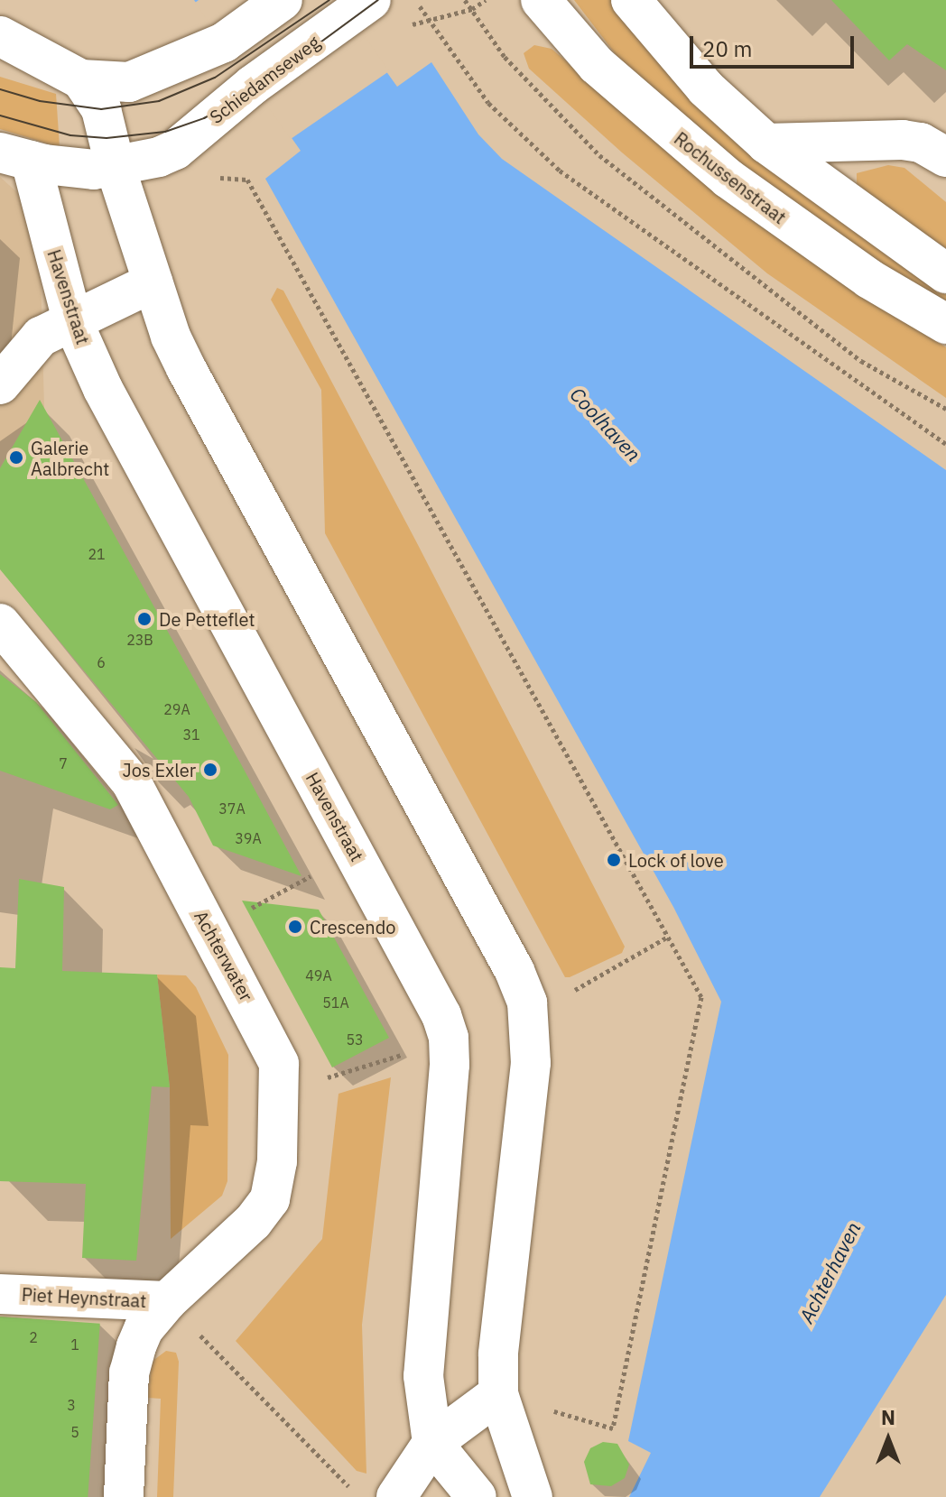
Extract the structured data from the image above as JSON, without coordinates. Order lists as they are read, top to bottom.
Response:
{
  "streets": {
    "street": [
      "Schiedamseweg",
      "Rochussenstraat",
      "Havenstraat",
      "Achterwater",
      "Piet Heynstraat"
    ]
  },
  "crossings": [
    ["Schiedamseweg", "Havenstraat"],
    ["Achterwater", "Piet Heynstraat"]
  ],
  "water": ["Coolhaven", "Achterhaven"],
  "places": [
    "Galerie Aalbrecht",
    "De Petteflet",
    "Jos Exler",
    "Lock of love",
    "Crescendo"
  ],
  "house_numbers": [
    "21",
    "23B",
    "6",
    "29A",
    "31",
    "7",
    "37A",
    "39A",
    "49A",
    "51A",
    "53",
    "2",
    "1",
    "3",
    "5"
  ],
  "scale_bar": "20 m",
  "north": "top"
}
